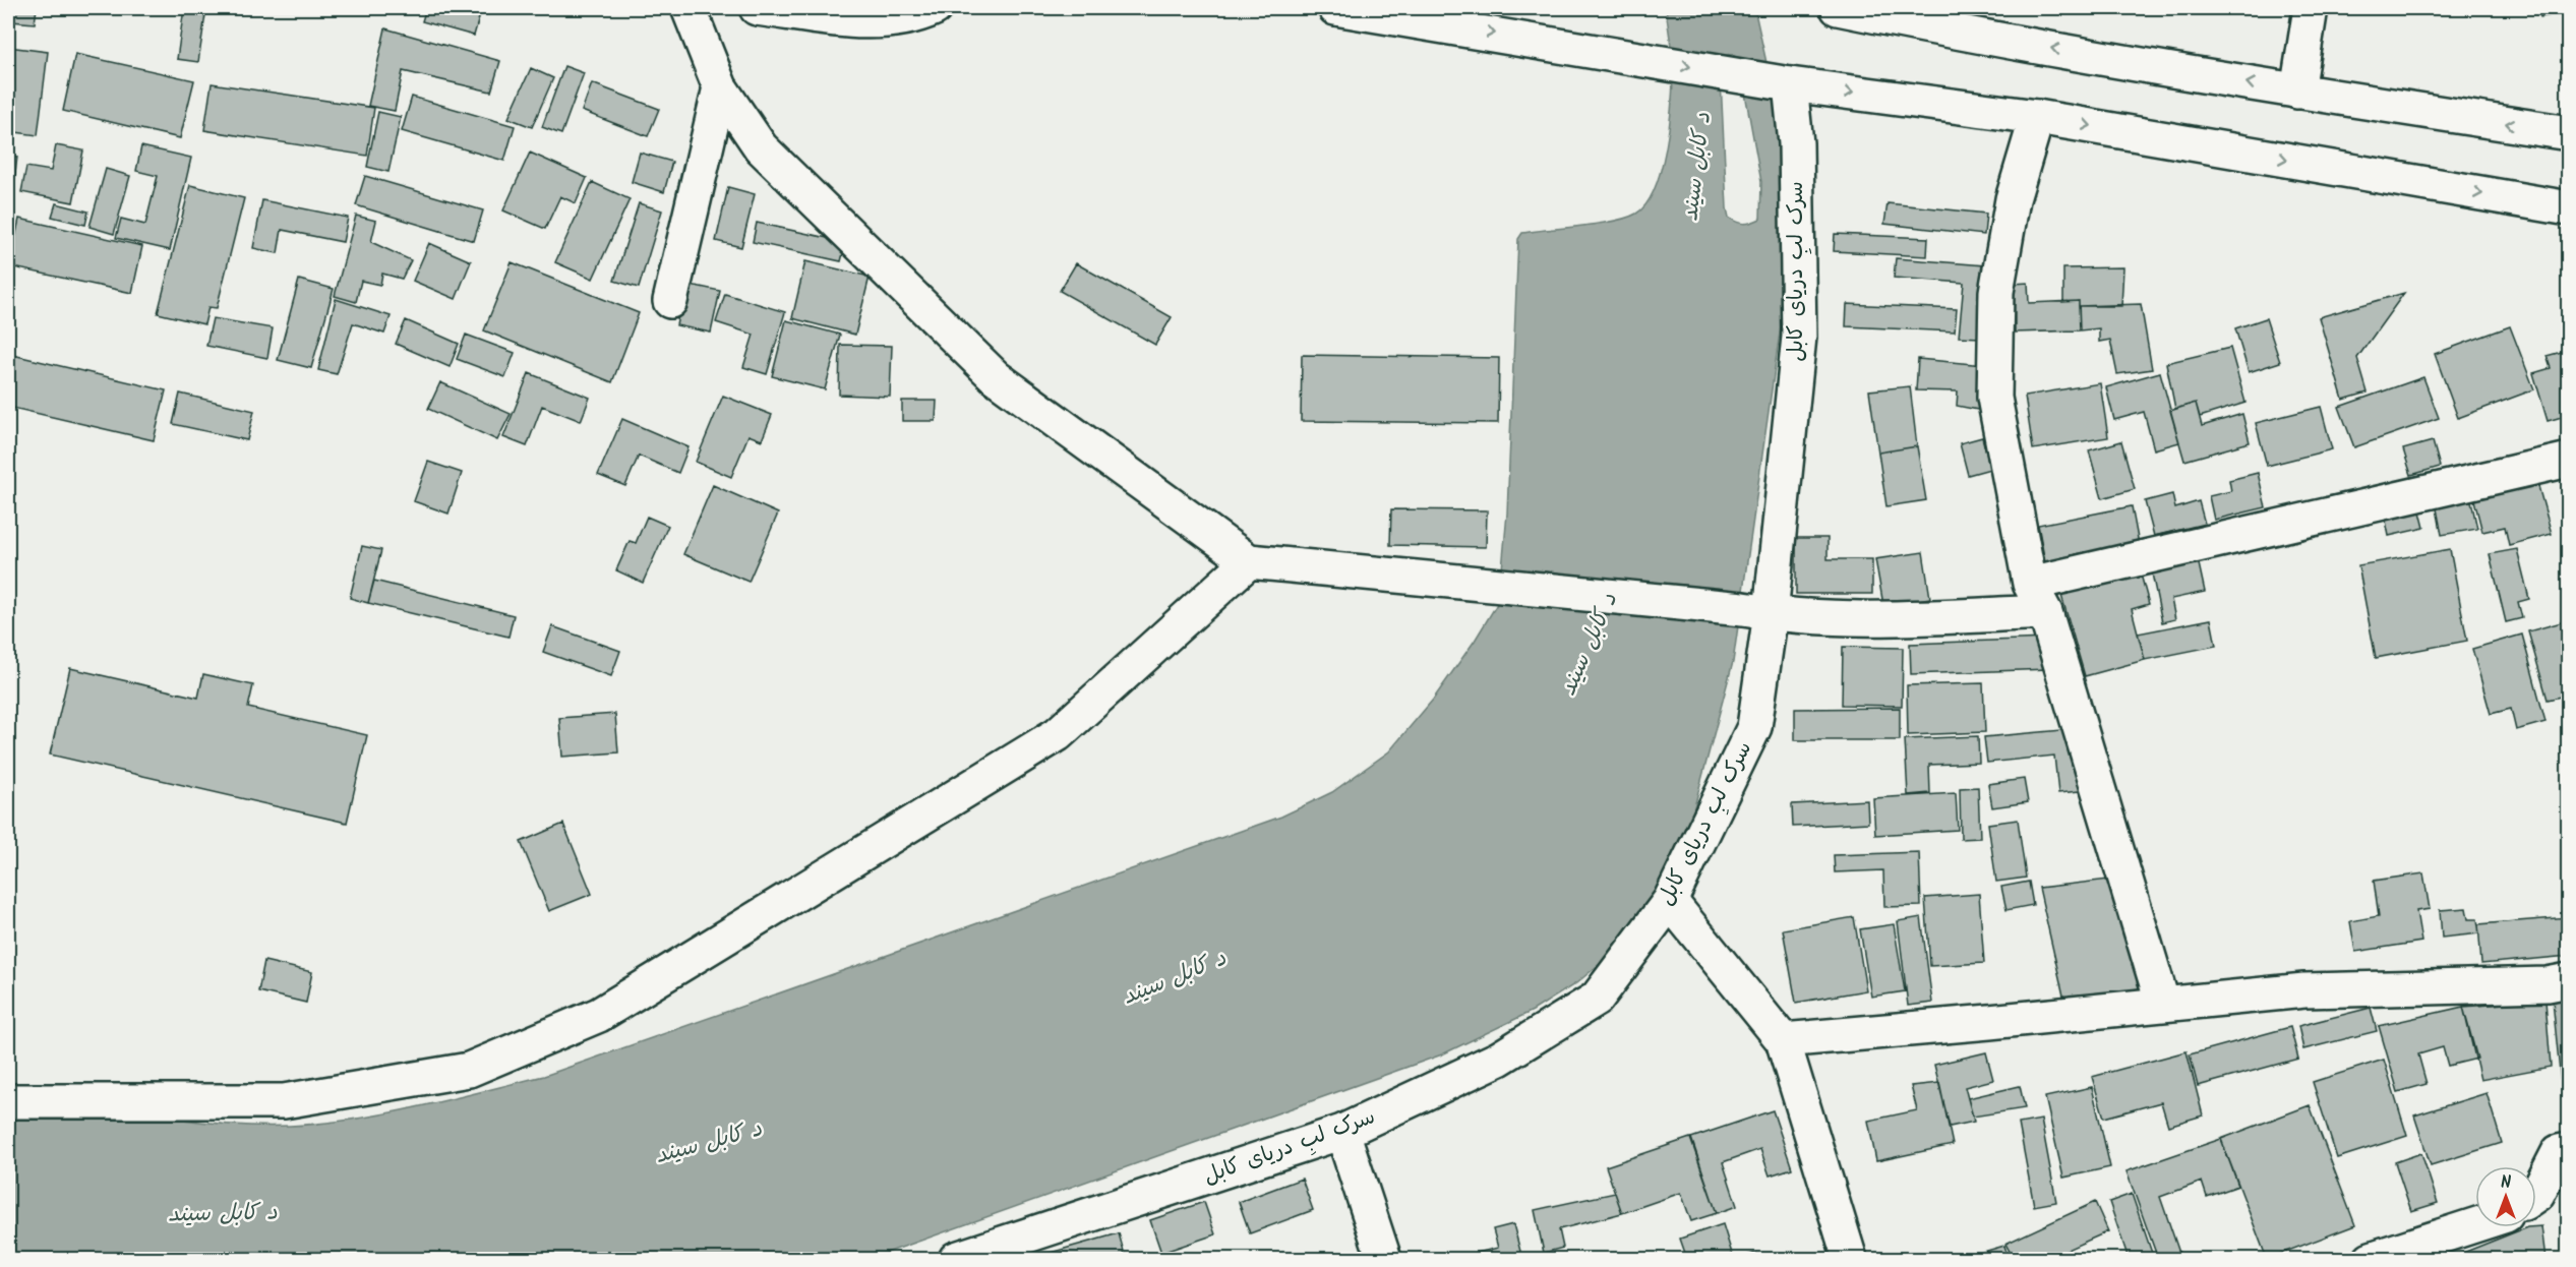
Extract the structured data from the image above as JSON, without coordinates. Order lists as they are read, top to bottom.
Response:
{
  "streets": {
    "street": ["سرک لبِ دریای کابل"]
  },
  "water": ["د کابل سيند"],
  "north": "top"
}
